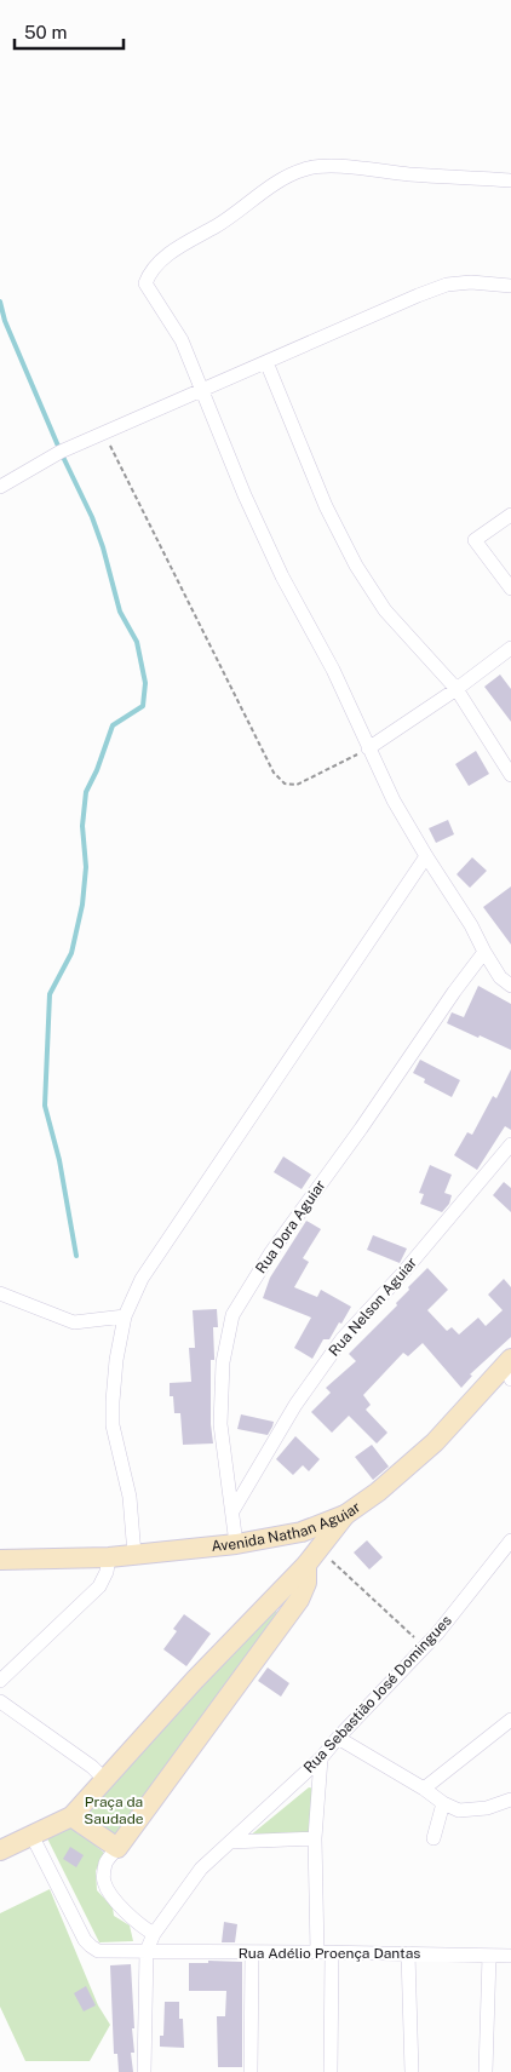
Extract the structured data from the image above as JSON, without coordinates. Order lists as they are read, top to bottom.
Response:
{
  "streets": {
    "main road": ["Avenida Nathan Aguiar"],
    "street": [
      "Rua Dora Aguiar",
      "Rua Nelson Aguiar",
      "Rua Sebastião José Domingues",
      "Rua Adélio Proença Dantas"
    ]
  },
  "crossings": [
    ["Rua Dora Aguiar", "Rua Nelson Aguiar"],
    ["Rua Dora Aguiar", "Avenida Nathan Aguiar"],
    ["Rua Sebastião José Domingues", "Rua Adélio Proença Dantas"]
  ],
  "parks": ["Praça da Saudade"],
  "scale_bar": "50 m"
}
